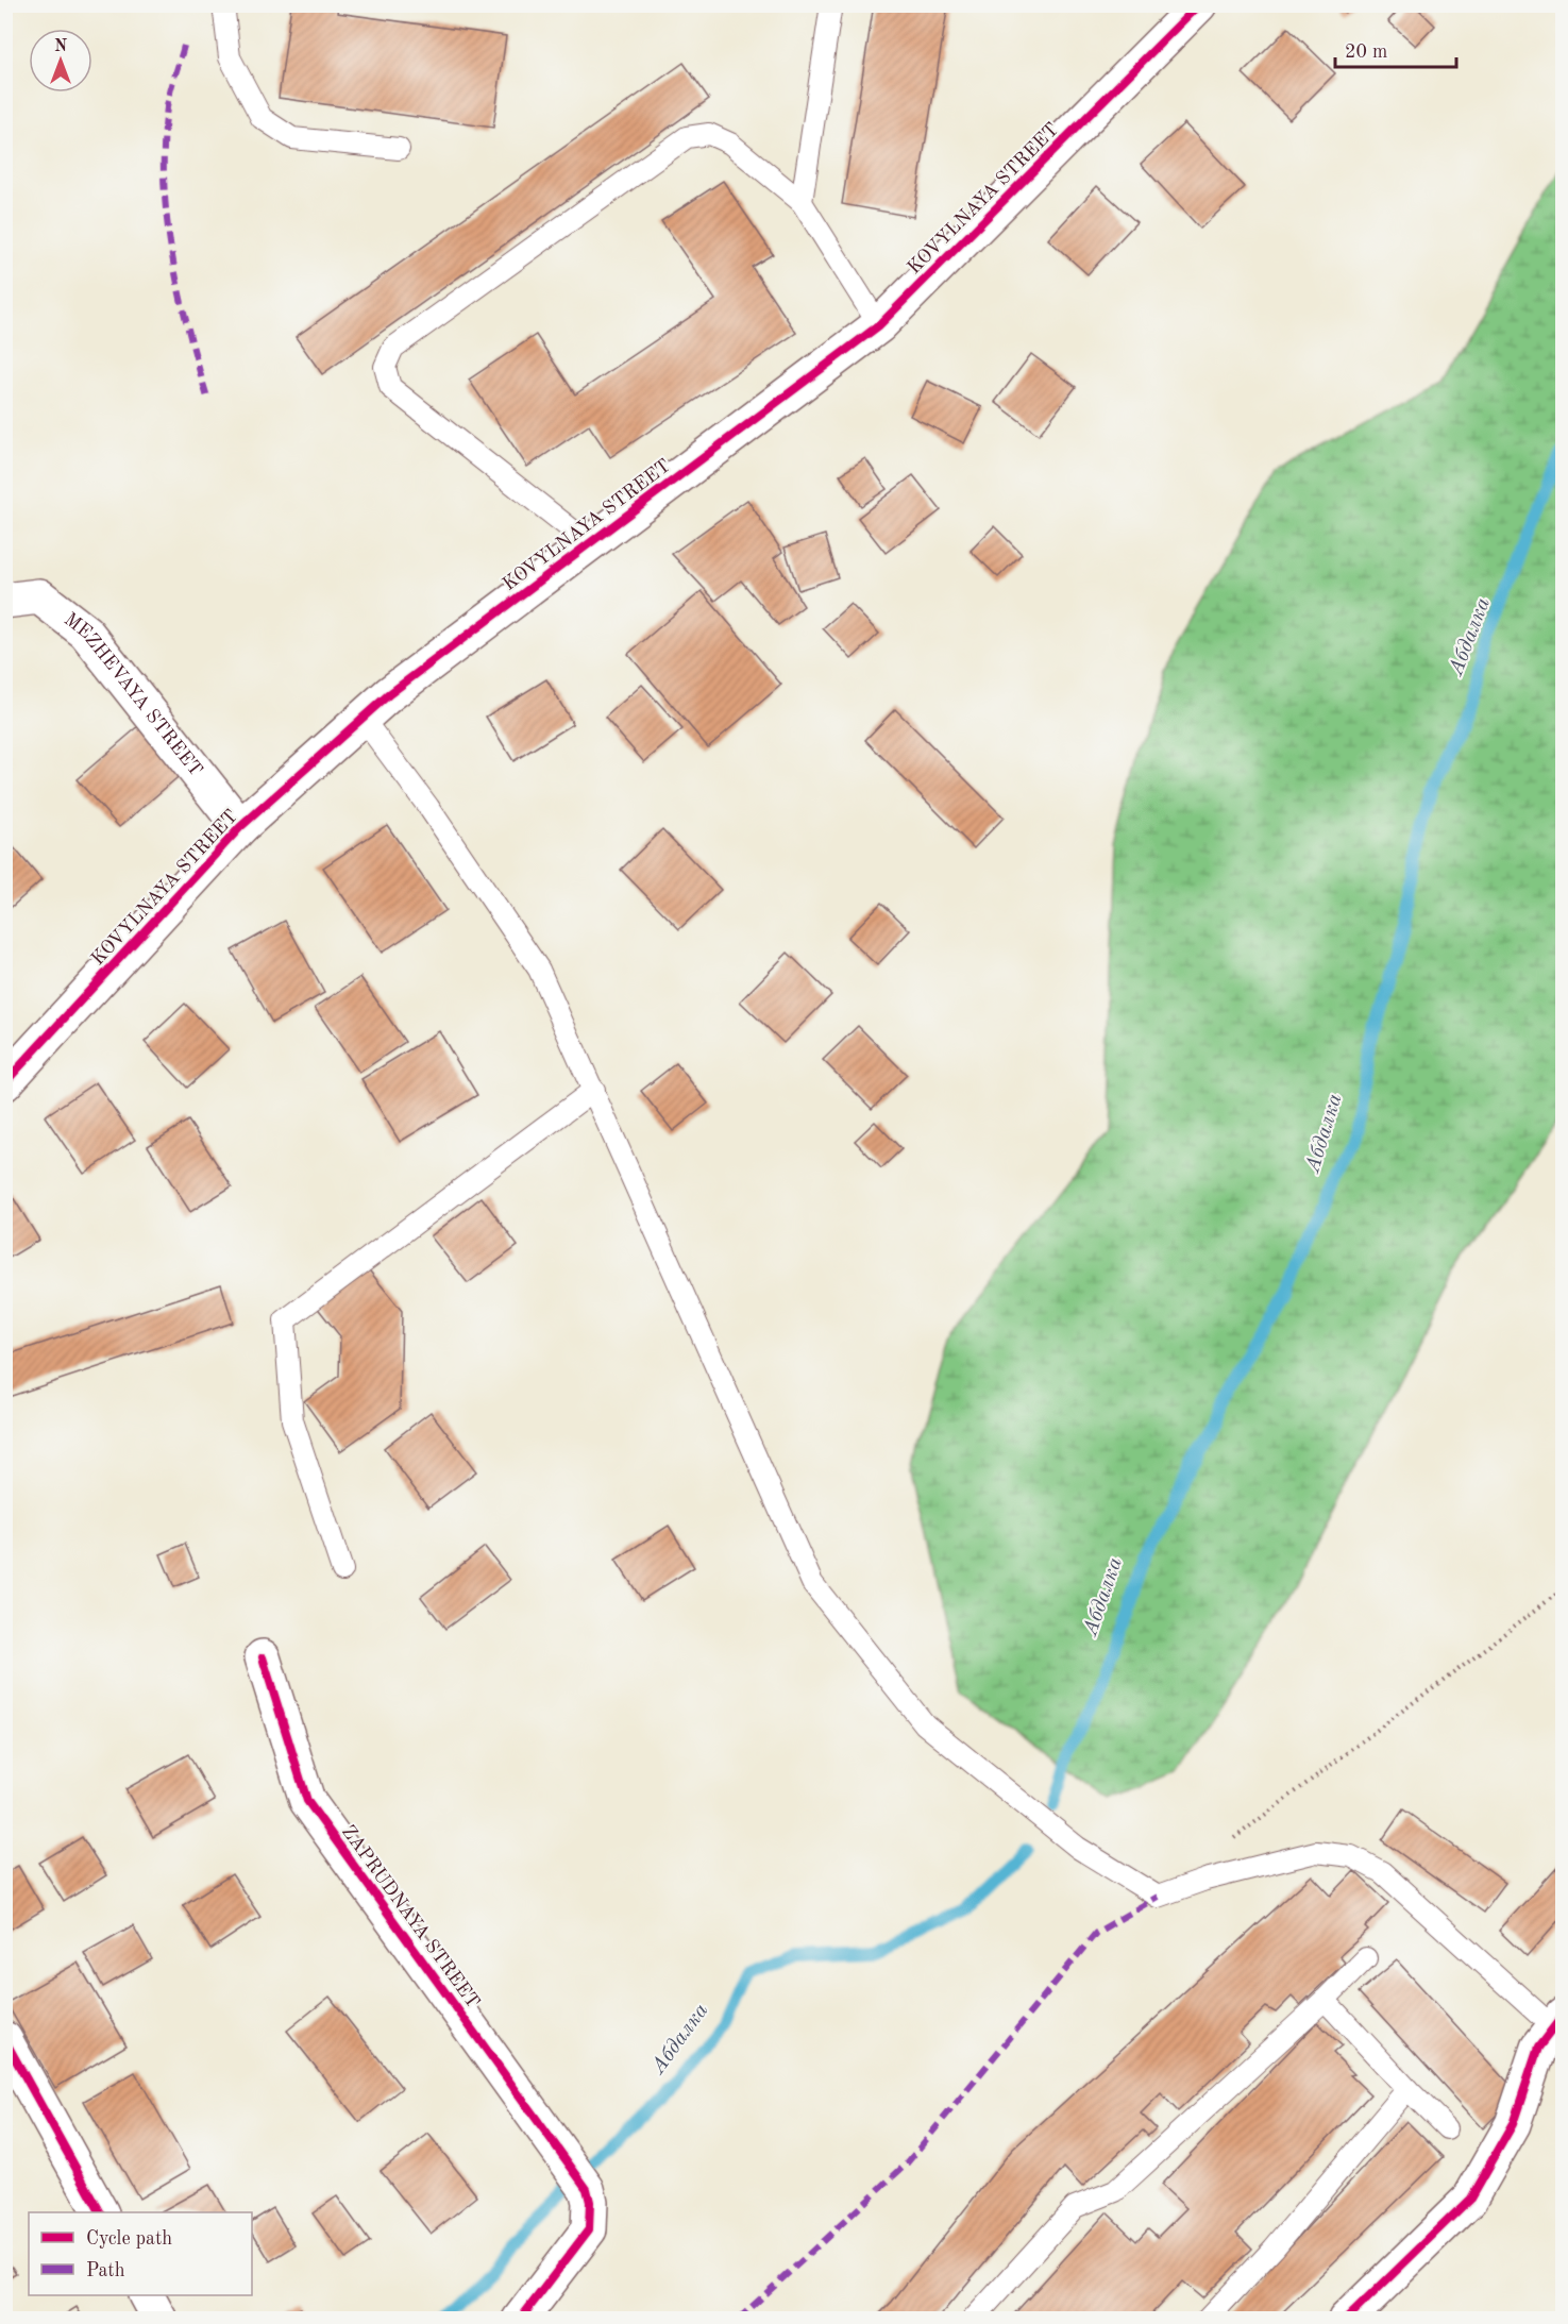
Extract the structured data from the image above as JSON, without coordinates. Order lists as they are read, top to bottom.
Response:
{
  "streets": {
    "street": ["KOVYLNAYA STREET", "MEZHEVAYA STREET", "ZAPRUDNAYA STREET"]
  },
  "crossings": [
    ["KOVYLNAYA STREET", "MEZHEVAYA STREET"]
  ],
  "water": ["Абдалка"],
  "legend": ["Cycle path", "Path"],
  "scale_bar": "20 m",
  "north": "top"
}
